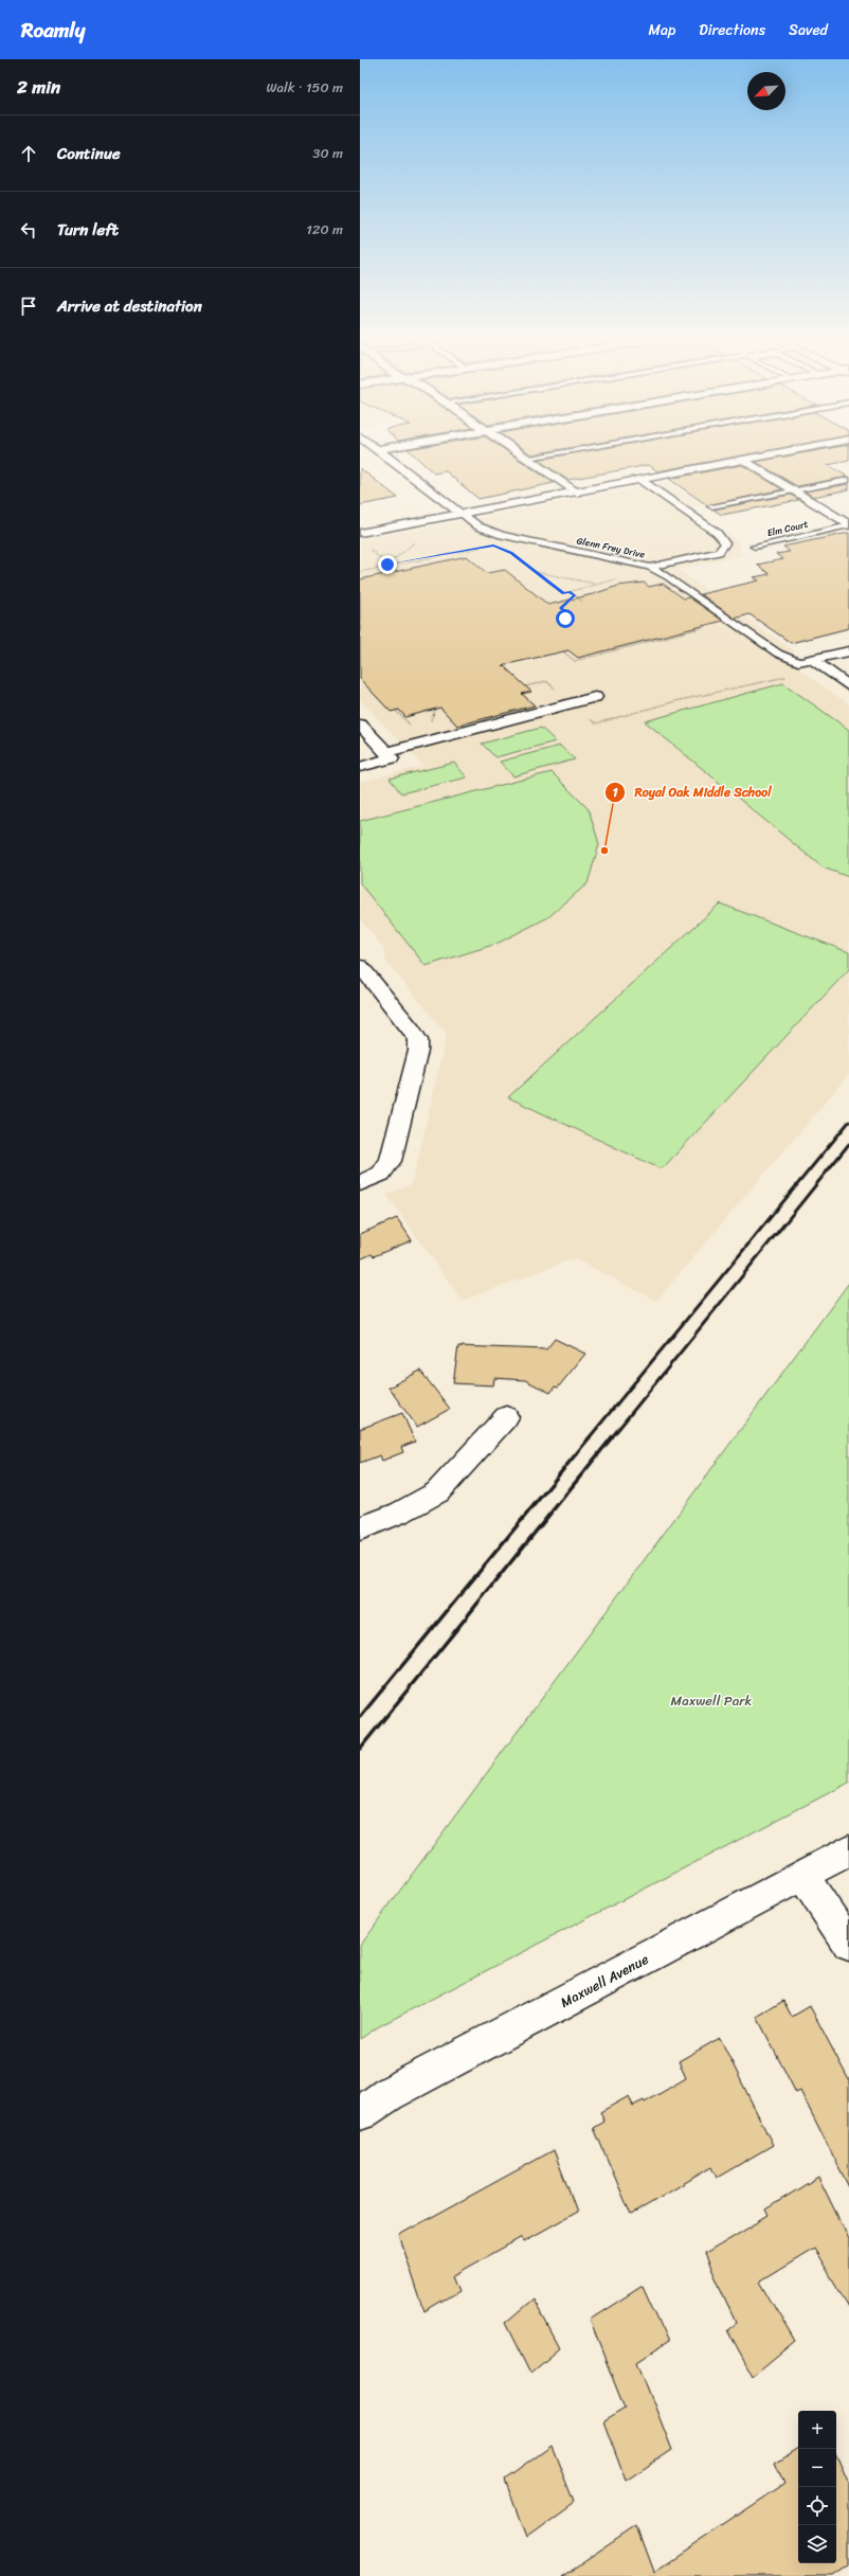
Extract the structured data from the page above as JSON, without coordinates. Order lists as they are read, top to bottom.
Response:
{
  "streets": {
    "street": ["Maxwell Avenue"],
    "lane": ["Elm Court", "Glenn Frey Drive"]
  },
  "parks": ["Maxwell Park"],
  "places": ["Royal Oak Middle School"],
  "north": "bottom left",
  "page": {
    "header": "Roamly",
    "nav": ["Map", "Directions", "Saved"],
    "heading": ["2 min", "Walk · 150 m"],
    "list": [
      ["Continue", "30 m"],
      ["Turn left", "120 m"],
      "Arrive at destination"
    ],
    "map_buttons": ["+", "−"]
  }
}
